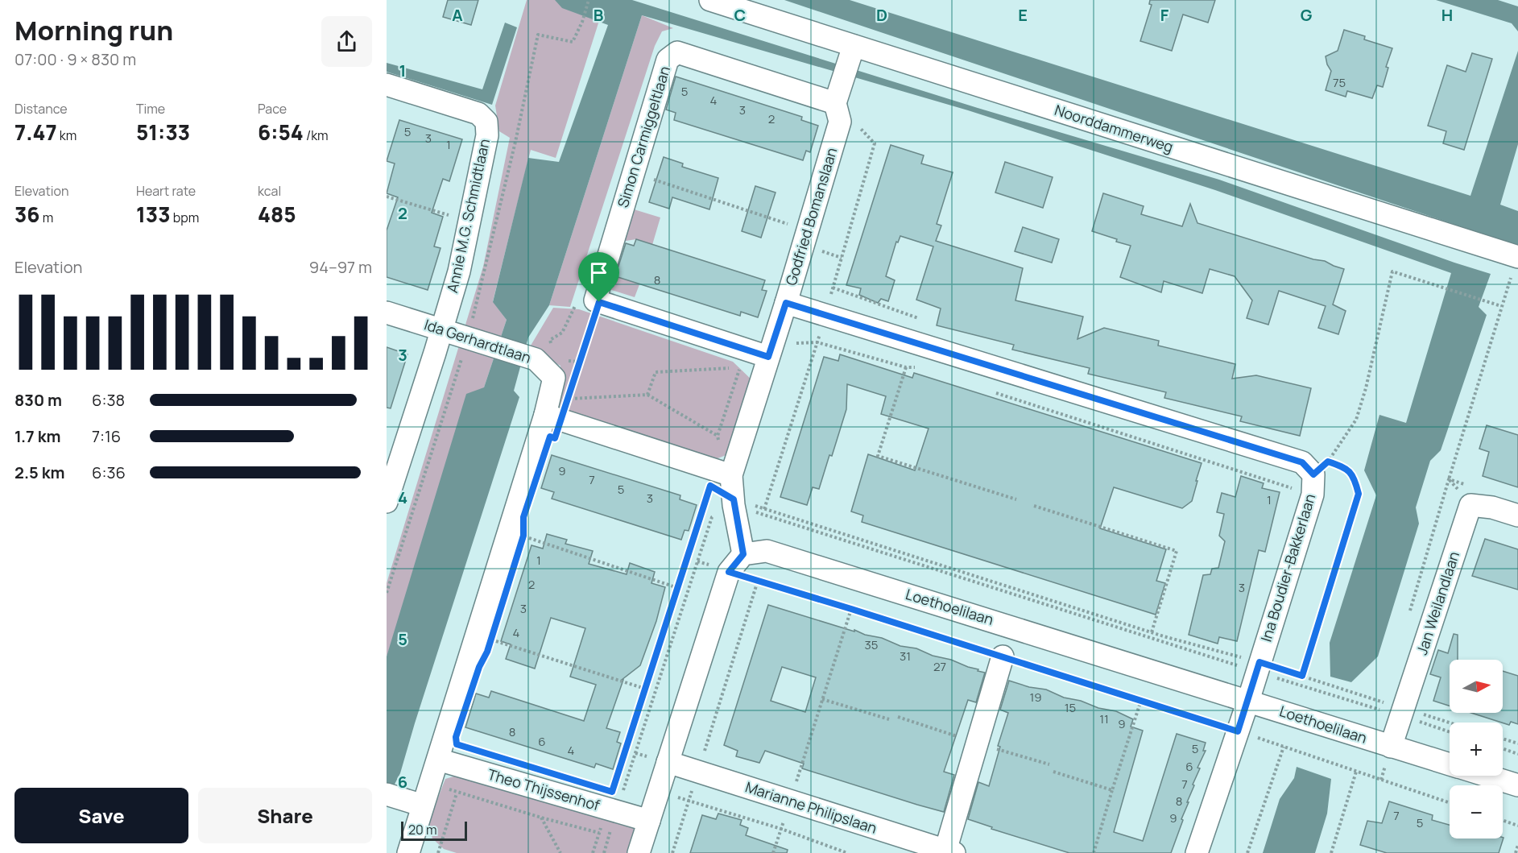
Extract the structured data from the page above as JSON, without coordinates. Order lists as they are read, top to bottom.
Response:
{
  "streets": {
    "street": [
      "Noorddammerweg",
      "Simon Carmiggeltlaan",
      "Annie M.G. Schmidtlaan",
      "Godfried Bomanslaan",
      "Ida Gerhardtlaan",
      "Ina Boudier-Bakkerlaan",
      "Jan Weilandlaan",
      "Loethoelilaan",
      "Theo Thijssenhof",
      "Marianne Philipslaan"
    ]
  },
  "crossings": [
    ["Simon Carmiggeltlaan", "Godfried Bomanslaan"],
    ["Annie M.G. Schmidtlaan", "Ida Gerhardtlaan"],
    ["Godfried Bomanslaan", "Loethoelilaan"],
    ["Ina Boudier-Bakkerlaan", "Loethoelilaan"],
    ["Jan Weilandlaan", "Loethoelilaan"]
  ],
  "house_numbers": [
    "75",
    "5",
    "4",
    "3",
    "2",
    "5",
    "3",
    "1",
    "8",
    "9",
    "7",
    "5",
    "3",
    "1",
    "1",
    "2",
    "3",
    "3",
    "4",
    "35",
    "31",
    "27",
    "19",
    "15",
    "11",
    "9",
    "8",
    "6",
    "5",
    "4",
    "6",
    "7",
    "8",
    "7",
    "9",
    "5"
  ],
  "scale_bar": "20 m",
  "north": "right",
  "page": {
    "heading": ["Morning run", "07:00 · 9 × 830 m"],
    "stats": [
      ["Distance", "7.47 km"],
      ["Time", "51:33"],
      ["Pace", "6:54 /km"],
      ["Elevation", "36 m"],
      ["Heart rate", "133 bpm"],
      ["kcal", "485"]
    ],
    "chart": ["Elevation", "94–97 m"],
    "list": [
      {
        "name": "830 m",
        "note": "6:38"
      },
      {
        "name": "1.7 km",
        "note": "7:16"
      },
      {
        "name": "2.5 km",
        "note": "6:36"
      }
    ],
    "map_buttons": ["+", "−"],
    "buttons": ["Save", "Share"],
    "scale": "20 m"
  },
  "grid": {
    "columns": [
      "A",
      "B",
      "C",
      "D",
      "E",
      "F",
      "G",
      "H"
    ],
    "rows": [
      "1",
      "2",
      "3",
      "4",
      "5",
      "6"
    ]
  }
}
